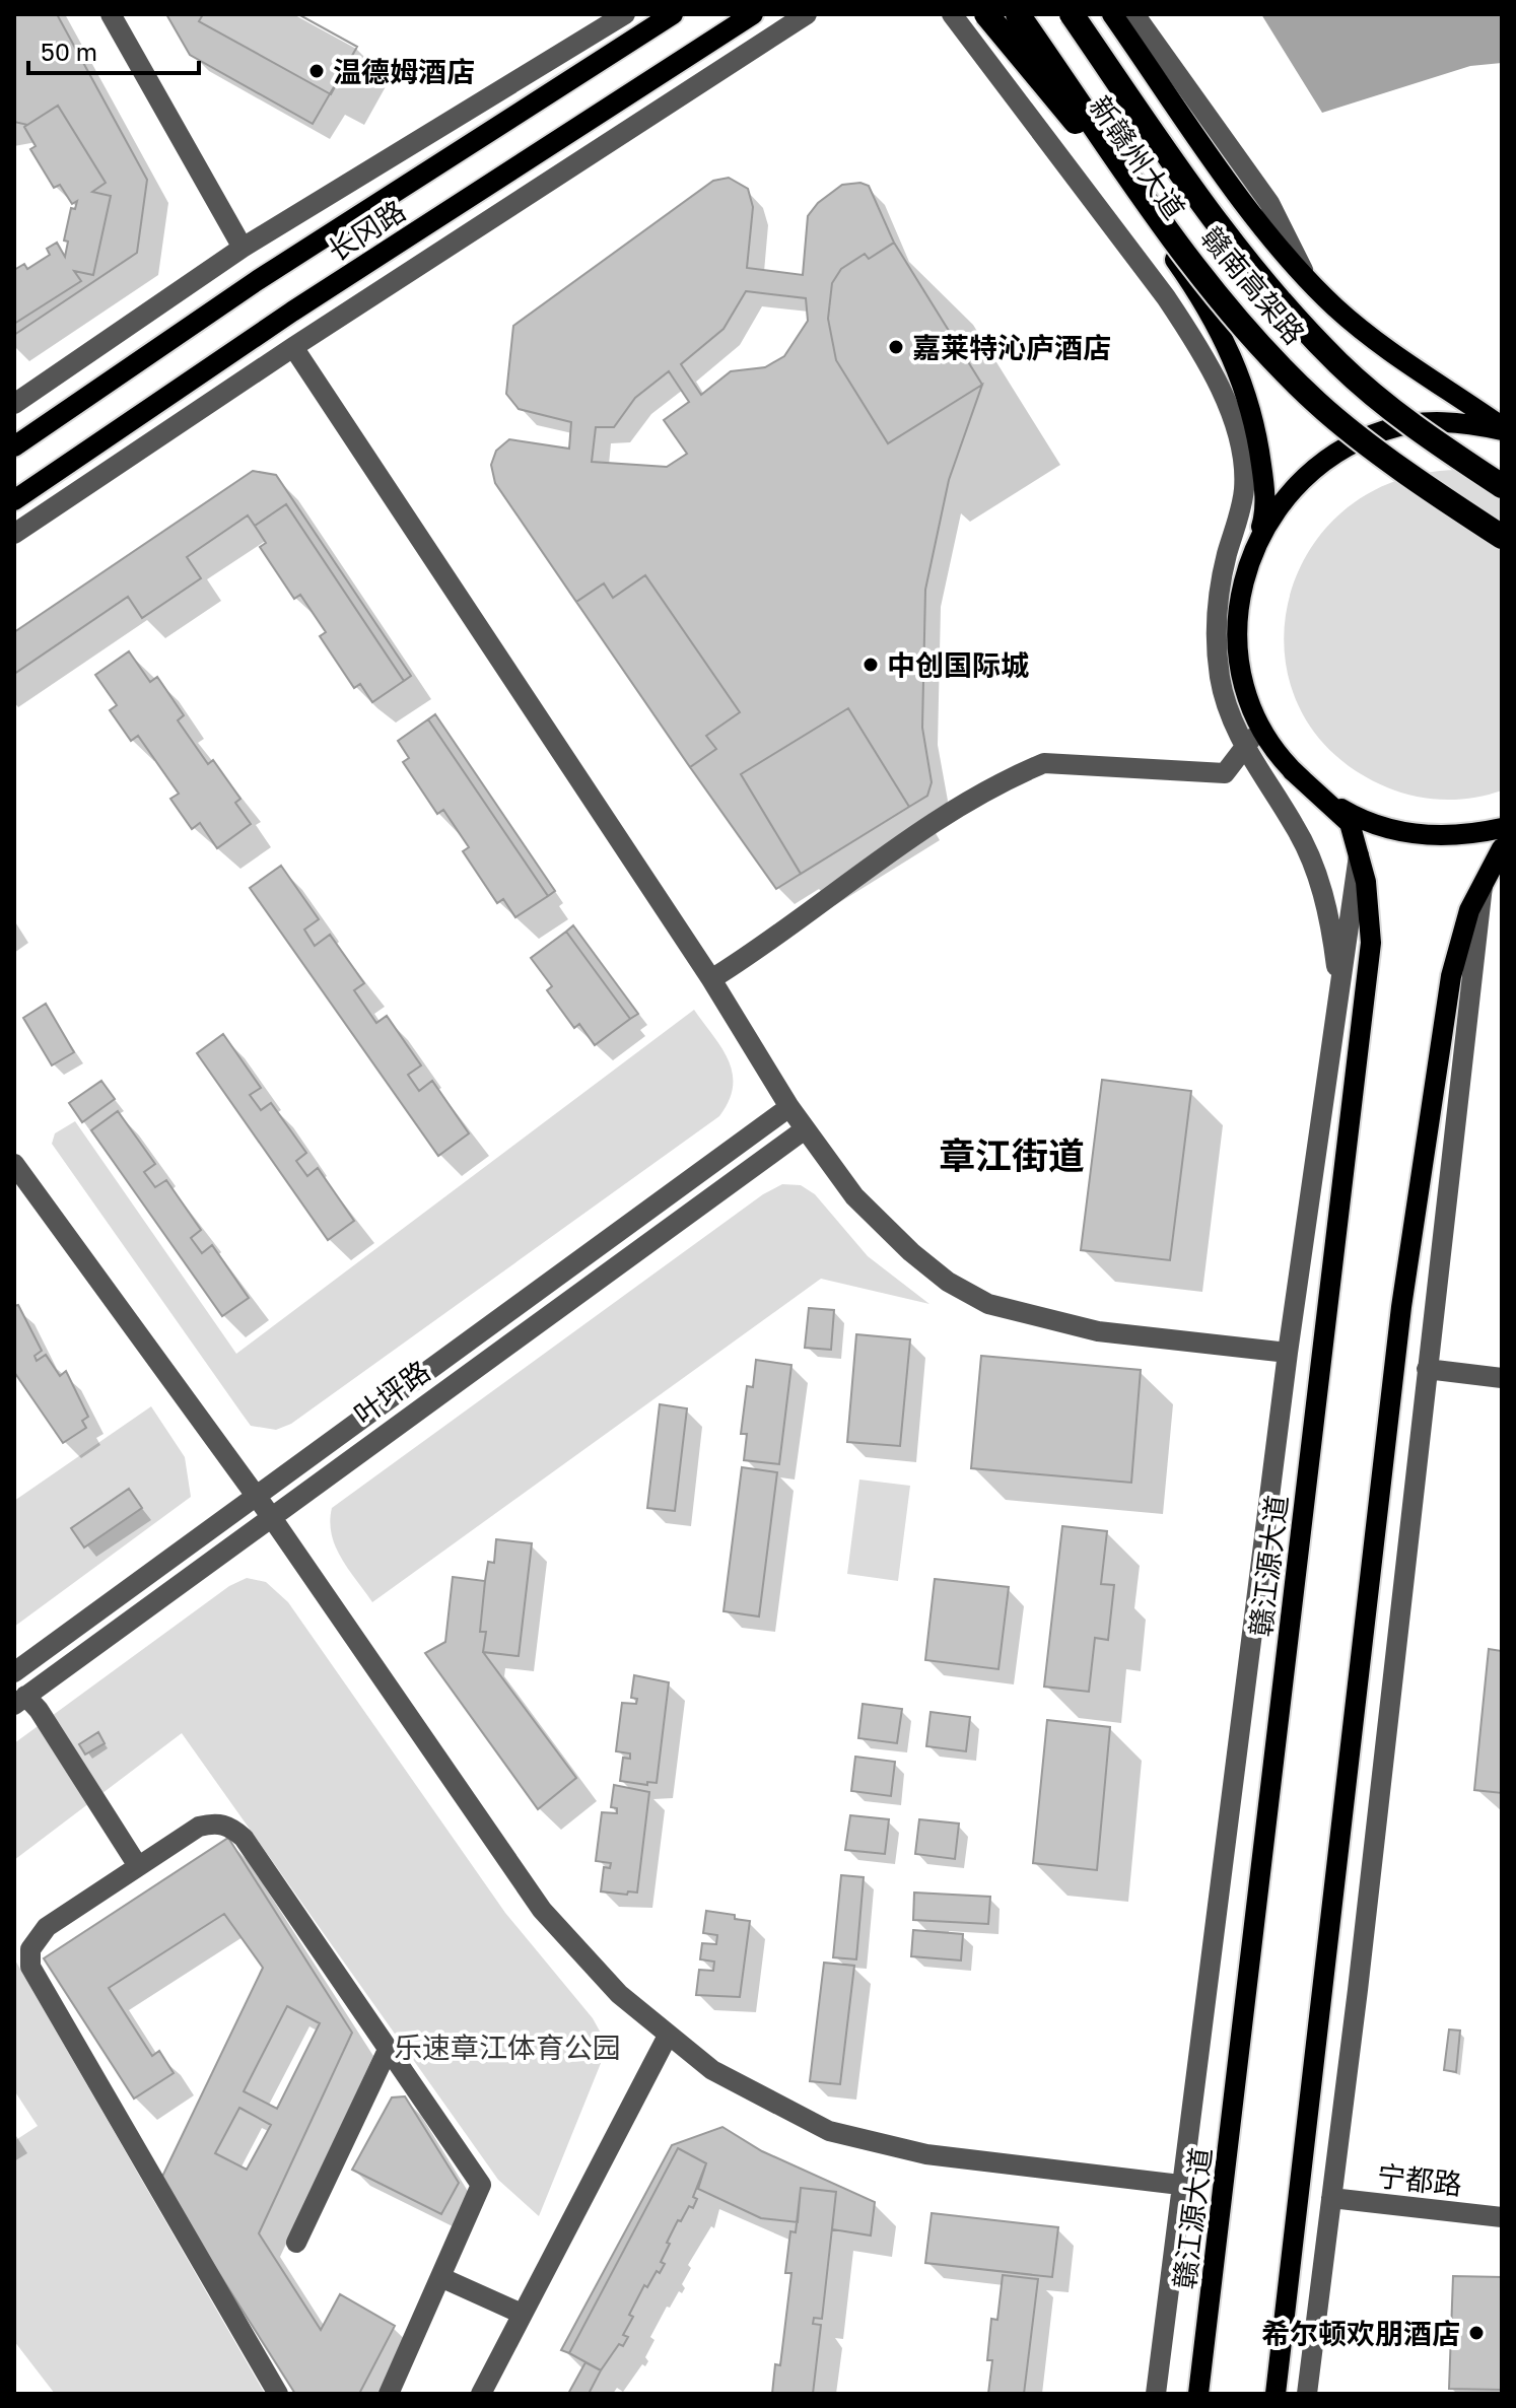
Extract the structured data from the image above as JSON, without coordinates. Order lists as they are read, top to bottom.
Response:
{
  "streets": {
    "highway": ["赣南高架路"],
    "main road": ["新赣州大道", "长冈路", "赣江源大道"],
    "street": ["叶坪路", "宁都路"]
  },
  "districts": ["章江街道"],
  "parks": ["乐速章江体育公园"],
  "places": [
    "温德姆酒店",
    "嘉莱特沁庐酒店",
    "中创国际城",
    "希尔顿欢朋酒店"
  ],
  "scale_bar": "50 m"
}
